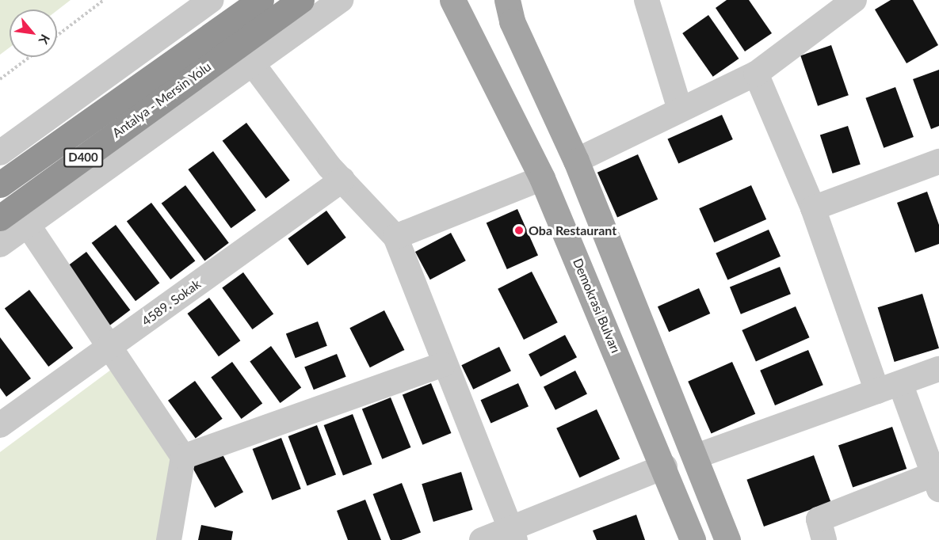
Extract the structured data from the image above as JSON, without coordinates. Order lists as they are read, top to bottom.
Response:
{
  "streets": {
    "highway": ["Antalya - Mersin Yolu", "D400"],
    "main road": ["Demokrasi Bulvarı"],
    "street": ["4589. Sokak"]
  },
  "places": ["Oba Restaurant"],
  "north": "bottom right"
}
